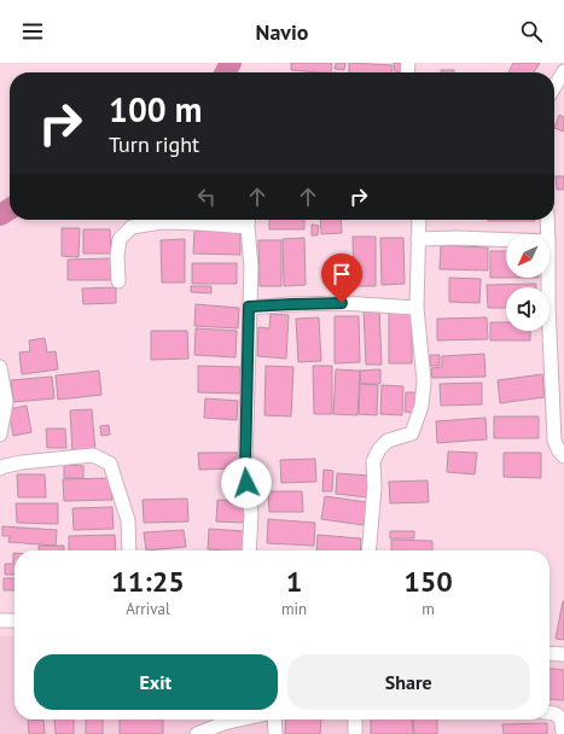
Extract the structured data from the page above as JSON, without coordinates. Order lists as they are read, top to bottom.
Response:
{
  "north": "bottom left",
  "page": {
    "header": "Navio",
    "turn": ["100 m", "Turn right"],
    "eta": [
      "11:25",
      "Arrival",
      "1",
      "min",
      "150",
      "m"
    ],
    "buttons": ["Exit", "Share"]
  }
}
